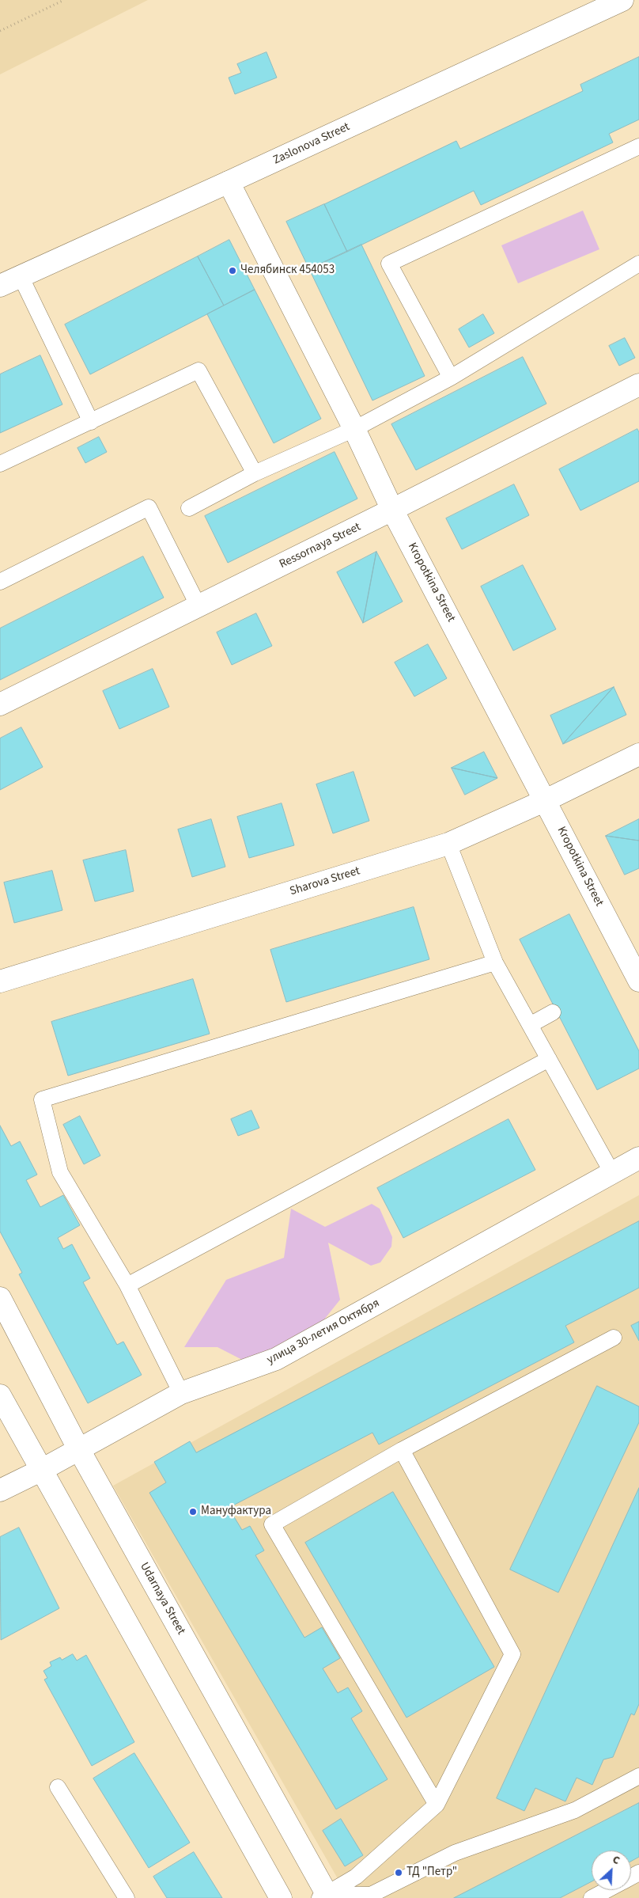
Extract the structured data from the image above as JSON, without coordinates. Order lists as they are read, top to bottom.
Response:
{
  "streets": {
    "street": [
      "Zaslonova Street",
      "Ressornaya Street",
      "Kropotkina Street",
      "Sharova Street",
      "улица 30-летия Октября",
      "Udarnaya Street"
    ]
  },
  "crossings": [
    ["Zaslonova Street", "Kropotkina Street"],
    ["Ressornaya Street", "Kropotkina Street"],
    ["Kropotkina Street", "Sharova Street"],
    ["улица 30-летия Октября", "Udarnaya Street"]
  ],
  "places": ["Челябинск 454053", "Мануфактура", "ТД \"Петр\""],
  "north": "top right"
}
